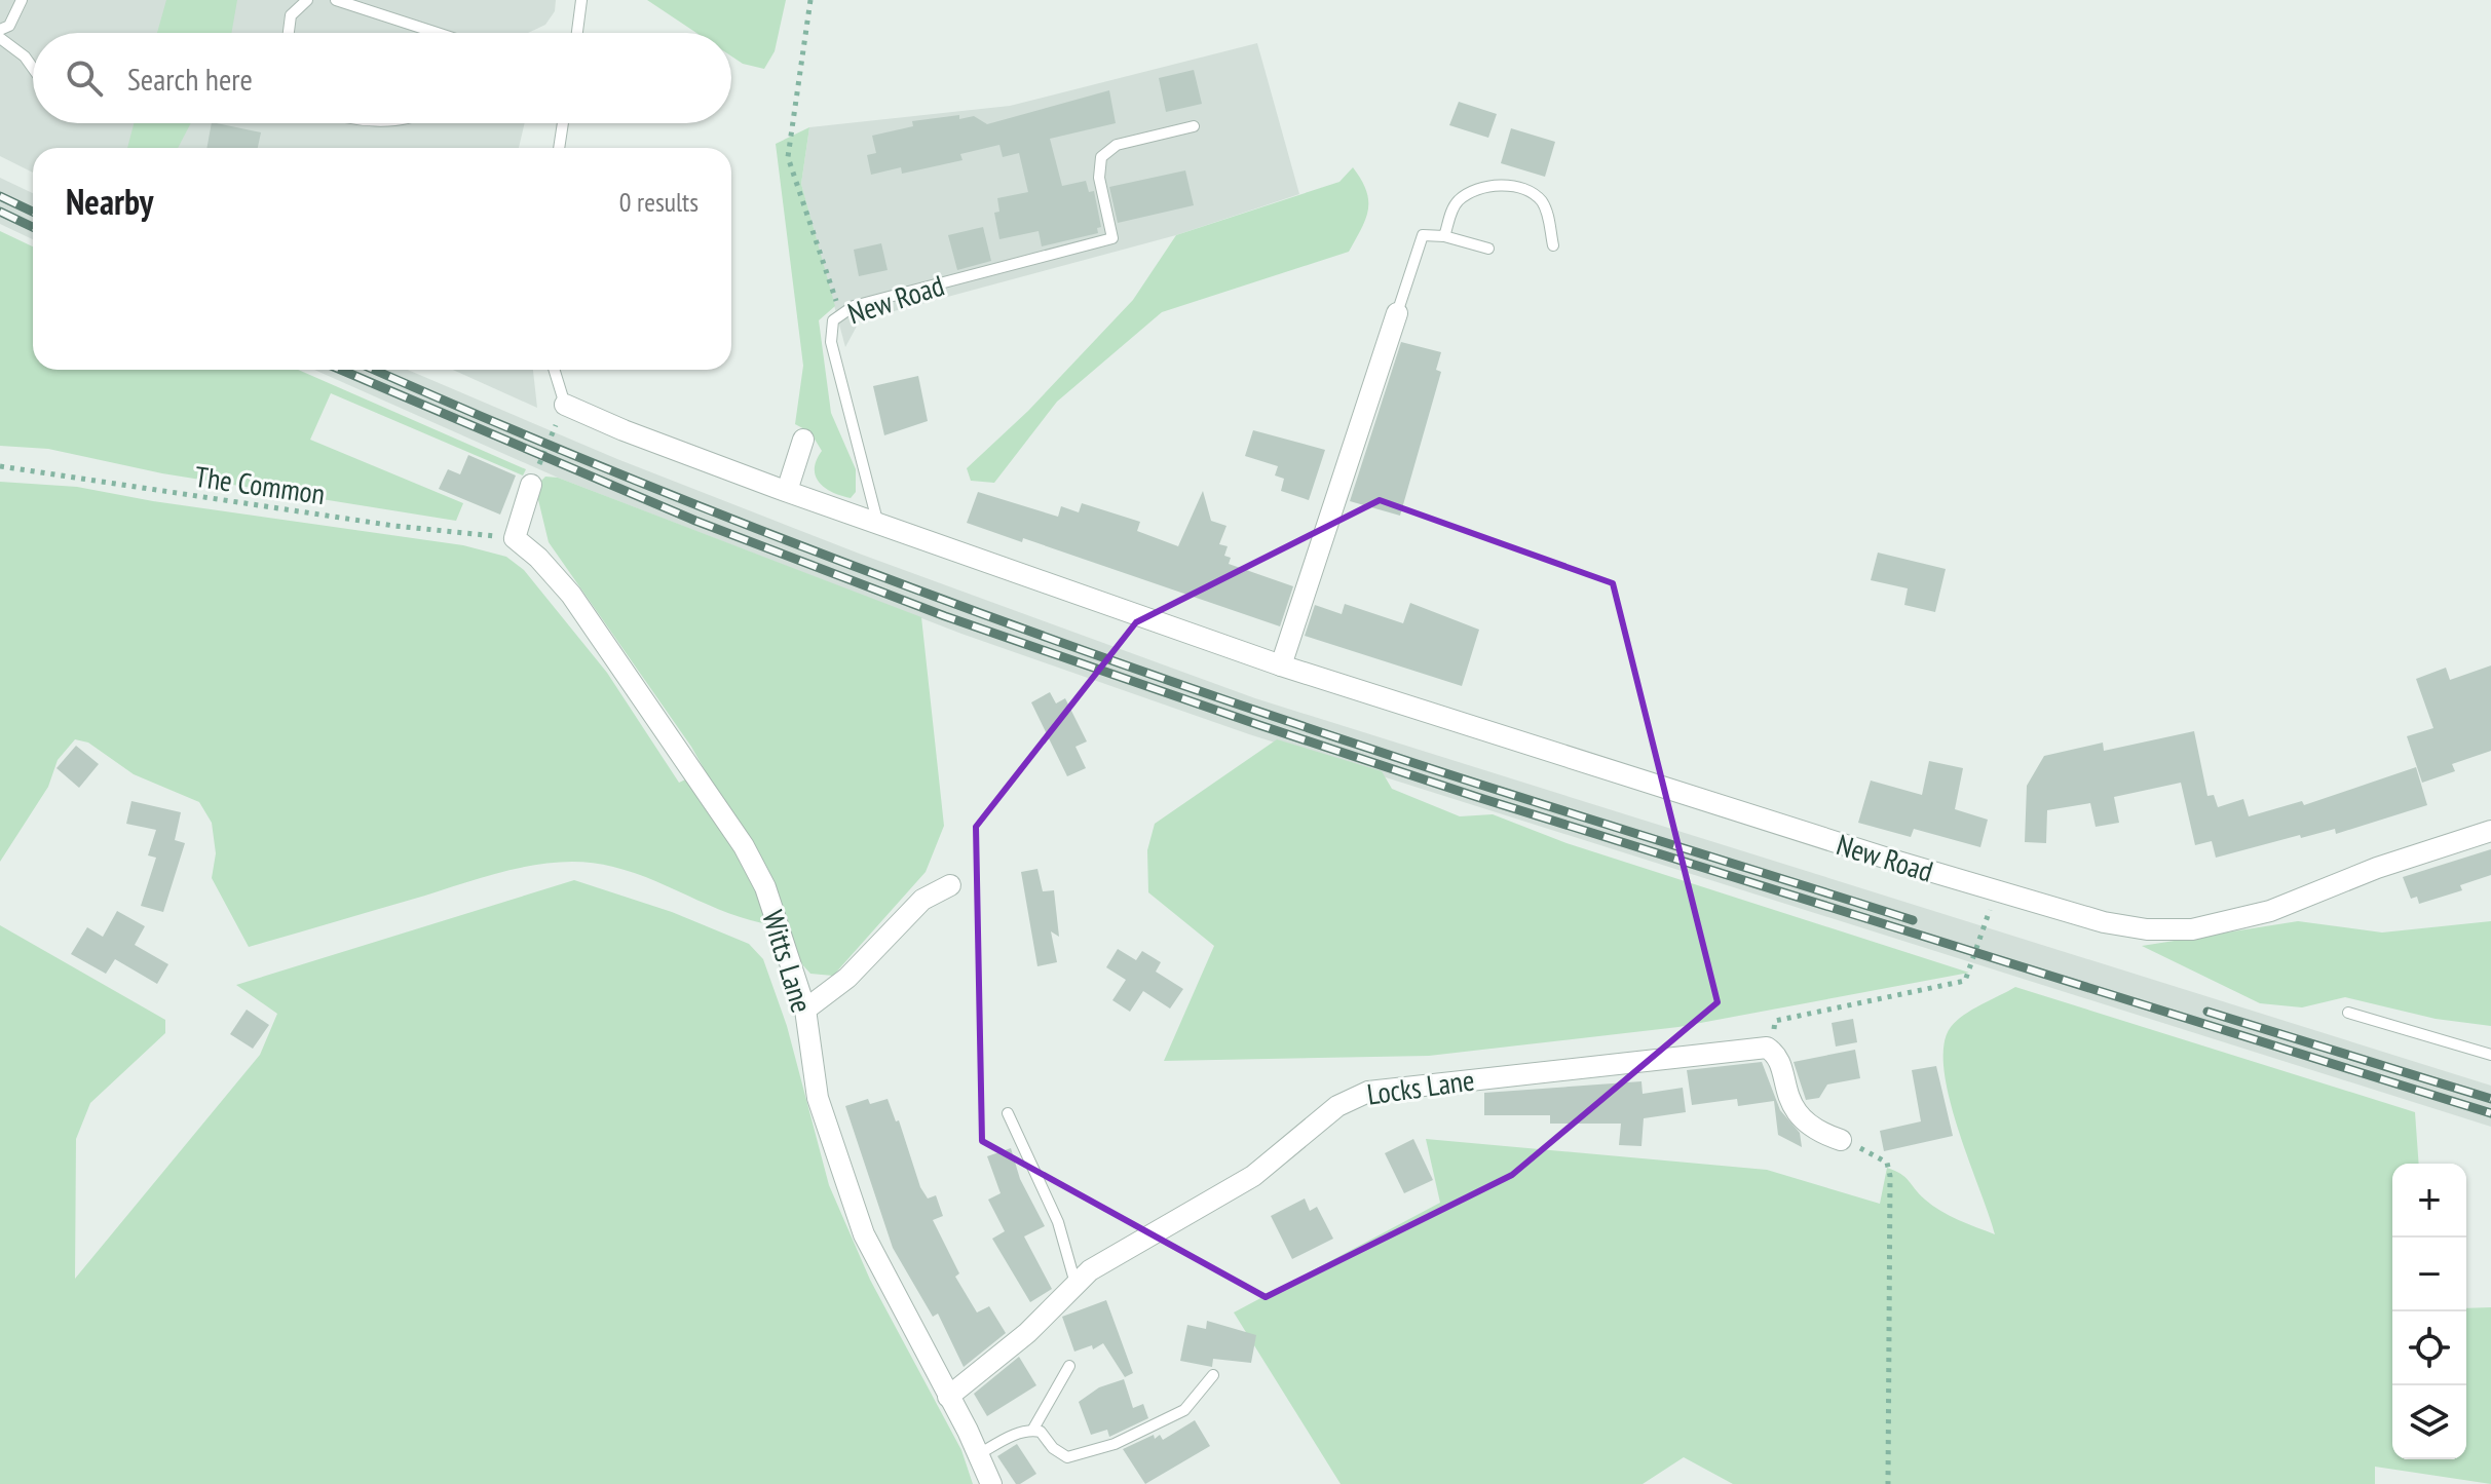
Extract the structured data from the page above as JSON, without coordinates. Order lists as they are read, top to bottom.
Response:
{
  "streets": {
    "street": ["New Road", "Witts Lane", "Locks Lane"],
    "path": ["The Common"]
  },
  "crossings": [
    ["The Common", "Witts Lane"],
    ["Witts Lane", "Locks Lane"]
  ],
  "page": {
    "search": "Search here",
    "heading": ["Nearby", "0 results"],
    "map_buttons": ["+", "−"]
  }
}
